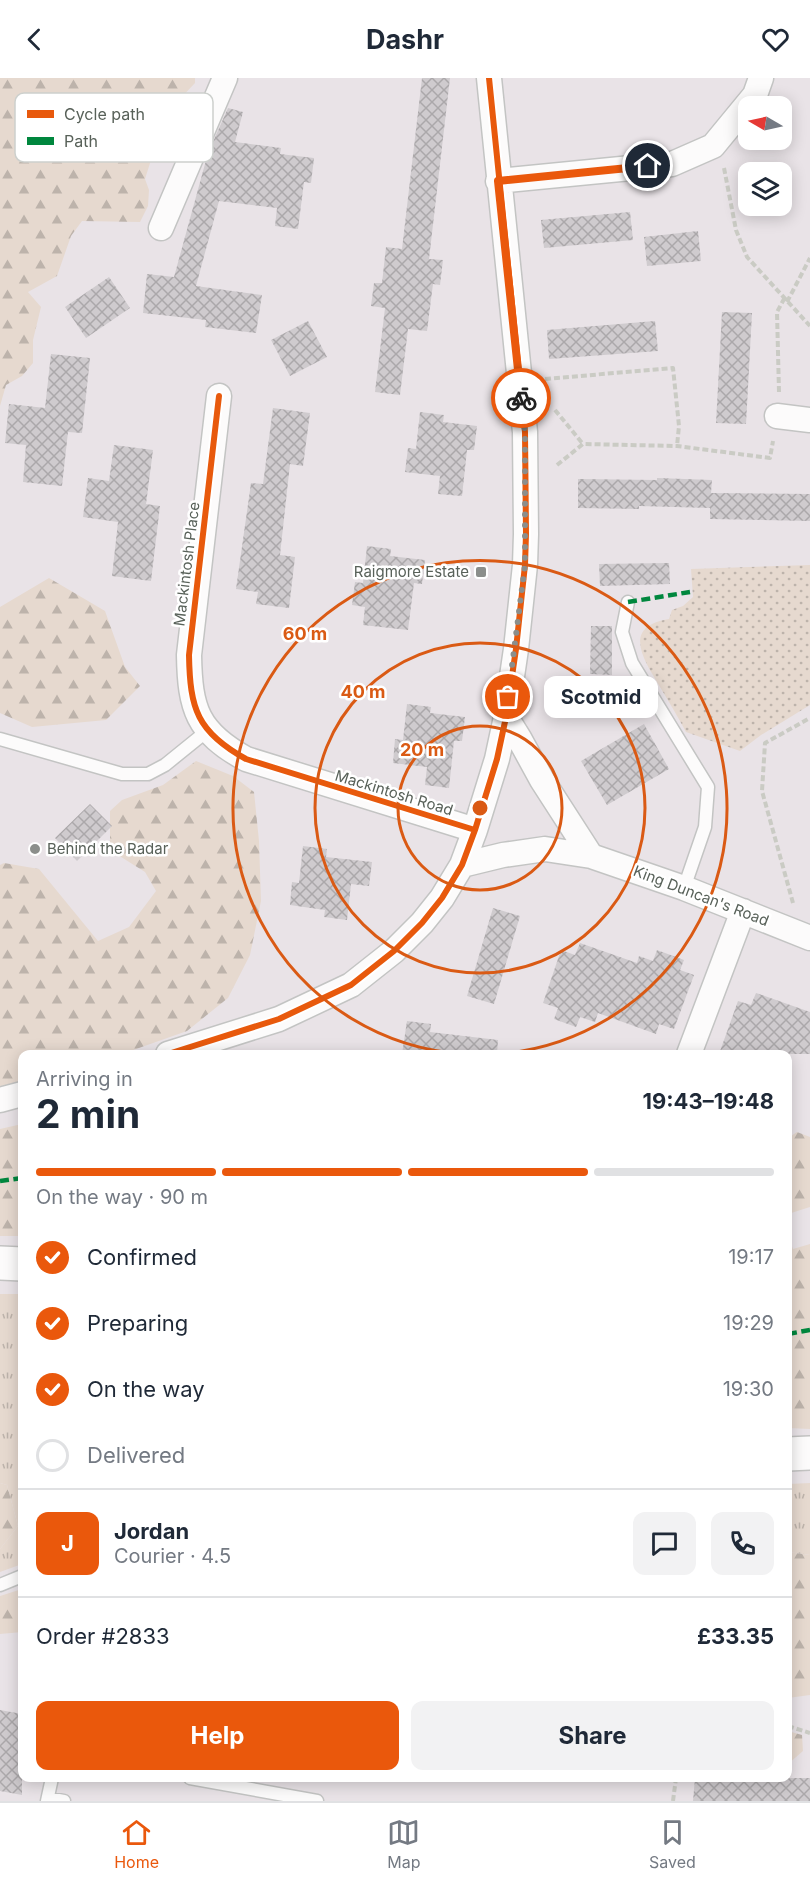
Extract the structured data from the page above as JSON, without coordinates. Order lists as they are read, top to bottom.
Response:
{
  "streets": {
    "street": ["Mackintosh Place", "Mackintosh Road", "King Duncan's Road"]
  },
  "crossings": [
    ["Mackintosh Place", "Mackintosh Road"]
  ],
  "places": {
    "transit": ["Raigmore Estate"],
    "other": ["Scotmid", "Behind the Radar"]
  },
  "legend": ["Cycle path", "Path"],
  "north": "left",
  "page": {
    "header": "Dashr",
    "bubble": "Scotmid",
    "heading": ["2 min", "Arriving in", "19:43–19:48"],
    "panel": [
      "Jordan",
      "Courier · 4.5",
      "Order #2833",
      "£33.35"
    ],
    "bar": "On the way · 90 m",
    "list": [
      ["Confirmed", "19:17"],
      ["Preparing", "19:29"],
      ["On the way", "19:30"],
      "Delivered"
    ],
    "round": "J",
    "buttons": ["Help", "Share"],
    "tabs": ["Home", "Map", "Saved"]
  },
  "rings": ["60 m", "40 m", "20 m"]
}
